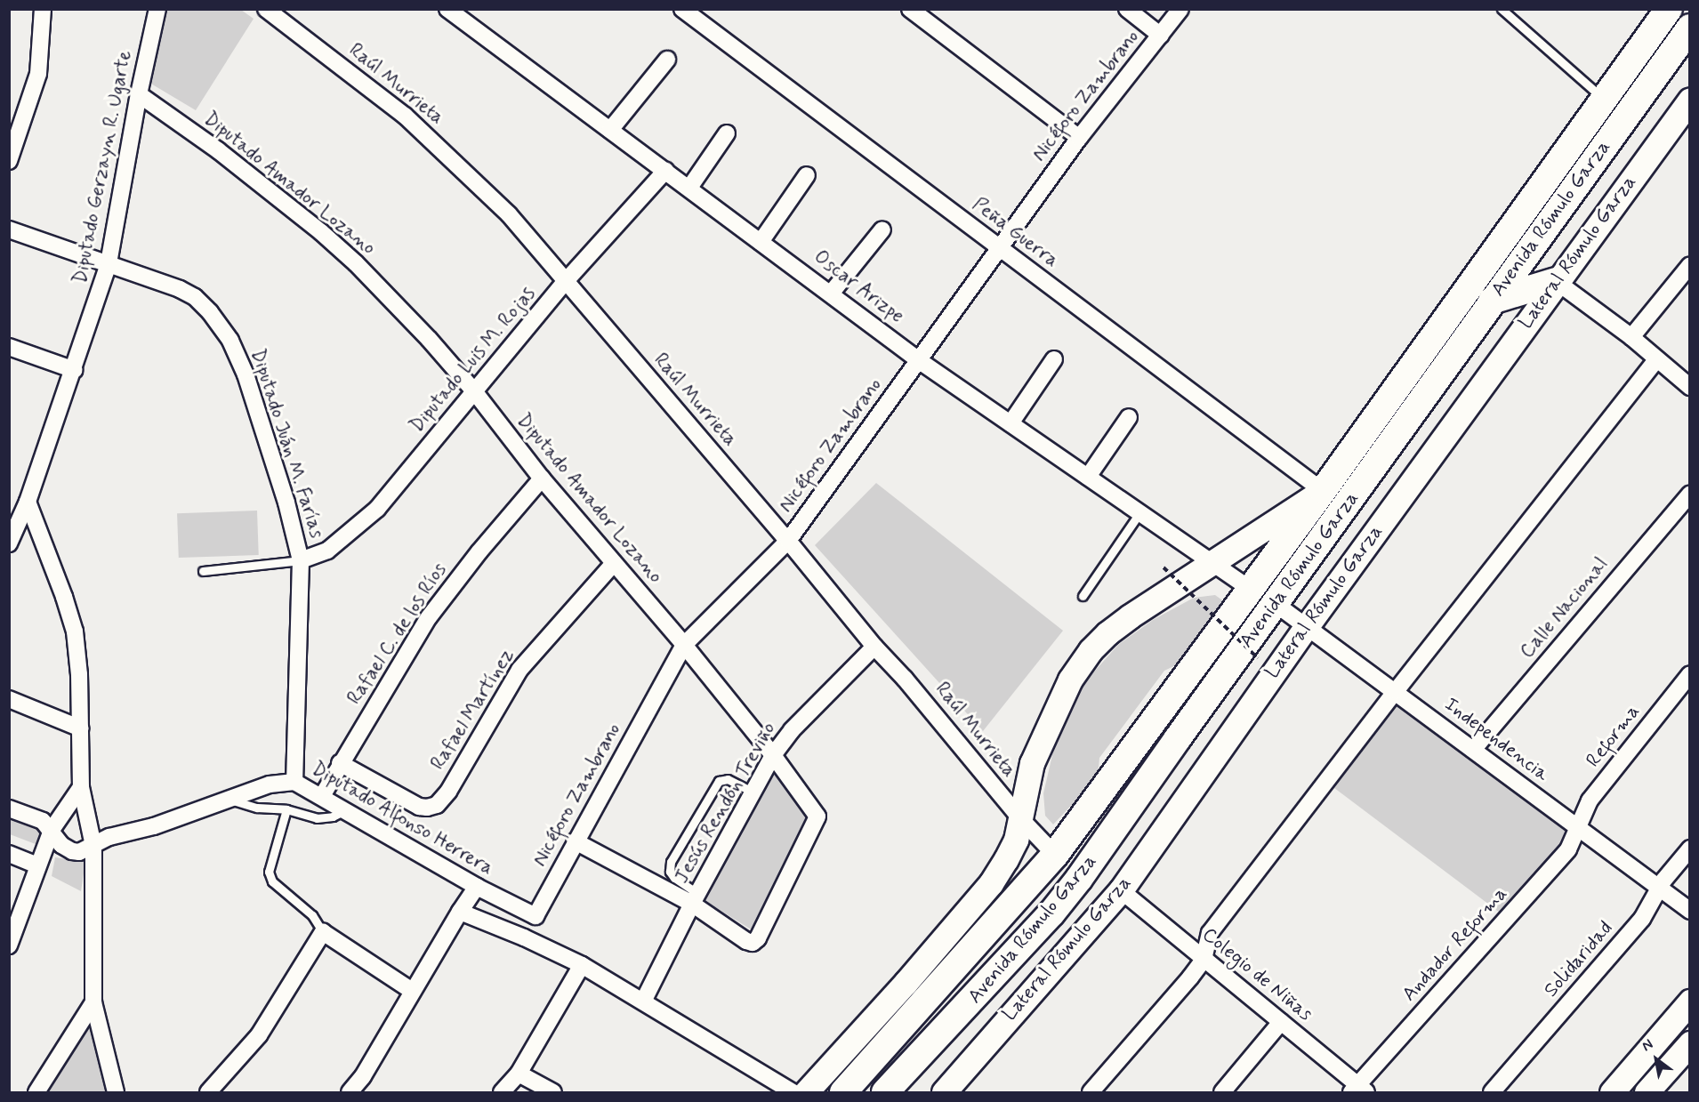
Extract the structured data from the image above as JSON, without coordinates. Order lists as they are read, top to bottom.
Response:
{
  "streets": {
    "main road": ["Avenida Rómulo Garza"],
    "street": [
      "Raúl Murrieta",
      "Nicéforo Zambrano",
      "Diputado Gerzayn R. Ugarte",
      "Diputado Amador Lozano",
      "Peña Guerra",
      "Lateral Rómulo Garza",
      "Oscar Arizpe",
      "Diputado Luis M. Rojas",
      "Diputado Juán M. Farías",
      "Calle Nacional",
      "Rafael C. de los Ríos",
      "Rafael Martínez",
      "Reforma",
      "Independencia",
      "Jesús Rendón Treviño",
      "Diputado Alfonso Herrera",
      "Andador Reforma",
      "Solidaridad",
      "Colegio de Niñas"
    ]
  },
  "crossings": [
    ["Raúl Murrieta", "Nicéforo Zambrano"],
    ["Raúl Murrieta", "Avenida Rómulo Garza"],
    ["Raúl Murrieta", "Diputado Luis M. Rojas"],
    ["Raúl Murrieta", "Jesús Rendón Treviño"],
    ["Nicéforo Zambrano", "Diputado Amador Lozano"],
    ["Nicéforo Zambrano", "Peña Guerra"],
    ["Nicéforo Zambrano", "Oscar Arizpe"],
    ["Nicéforo Zambrano", "Diputado Alfonso Herrera"],
    ["Diputado Gerzayn R. Ugarte", "Diputado Amador Lozano"],
    ["Diputado Gerzayn R. Ugarte", "Diputado Juán M. Farías"],
    ["Diputado Amador Lozano", "Diputado Luis M. Rojas"],
    ["Diputado Amador Lozano", "Rafael C. de los Ríos"],
    ["Diputado Amador Lozano", "Rafael Martínez"],
    ["Diputado Amador Lozano", "Jesús Rendón Treviño"],
    ["Avenida Rómulo Garza", "Peña Guerra"],
    ["Avenida Rómulo Garza", "Oscar Arizpe"],
    ["Avenida Rómulo Garza", "Independencia"],
    ["Lateral Rómulo Garza", "Independencia"],
    ["Lateral Rómulo Garza", "Colegio de Niñas"],
    ["Oscar Arizpe", "Diputado Luis M. Rojas"],
    ["Diputado Luis M. Rojas", "Diputado Juán M. Farías"],
    ["Diputado Juán M. Farías", "Diputado Alfonso Herrera"],
    ["Calle Nacional", "Independencia"],
    ["Rafael C. de los Ríos", "Rafael Martínez"],
    ["Rafael C. de los Ríos", "Diputado Alfonso Herrera"],
    ["Reforma", "Independencia"],
    ["Reforma", "Andador Reforma"],
    ["Independencia", "Andador Reforma"],
    ["Independencia", "Solidaridad"],
    ["Andador Reforma", "Colegio de Niñas"]
  ],
  "north": "top left"
}
